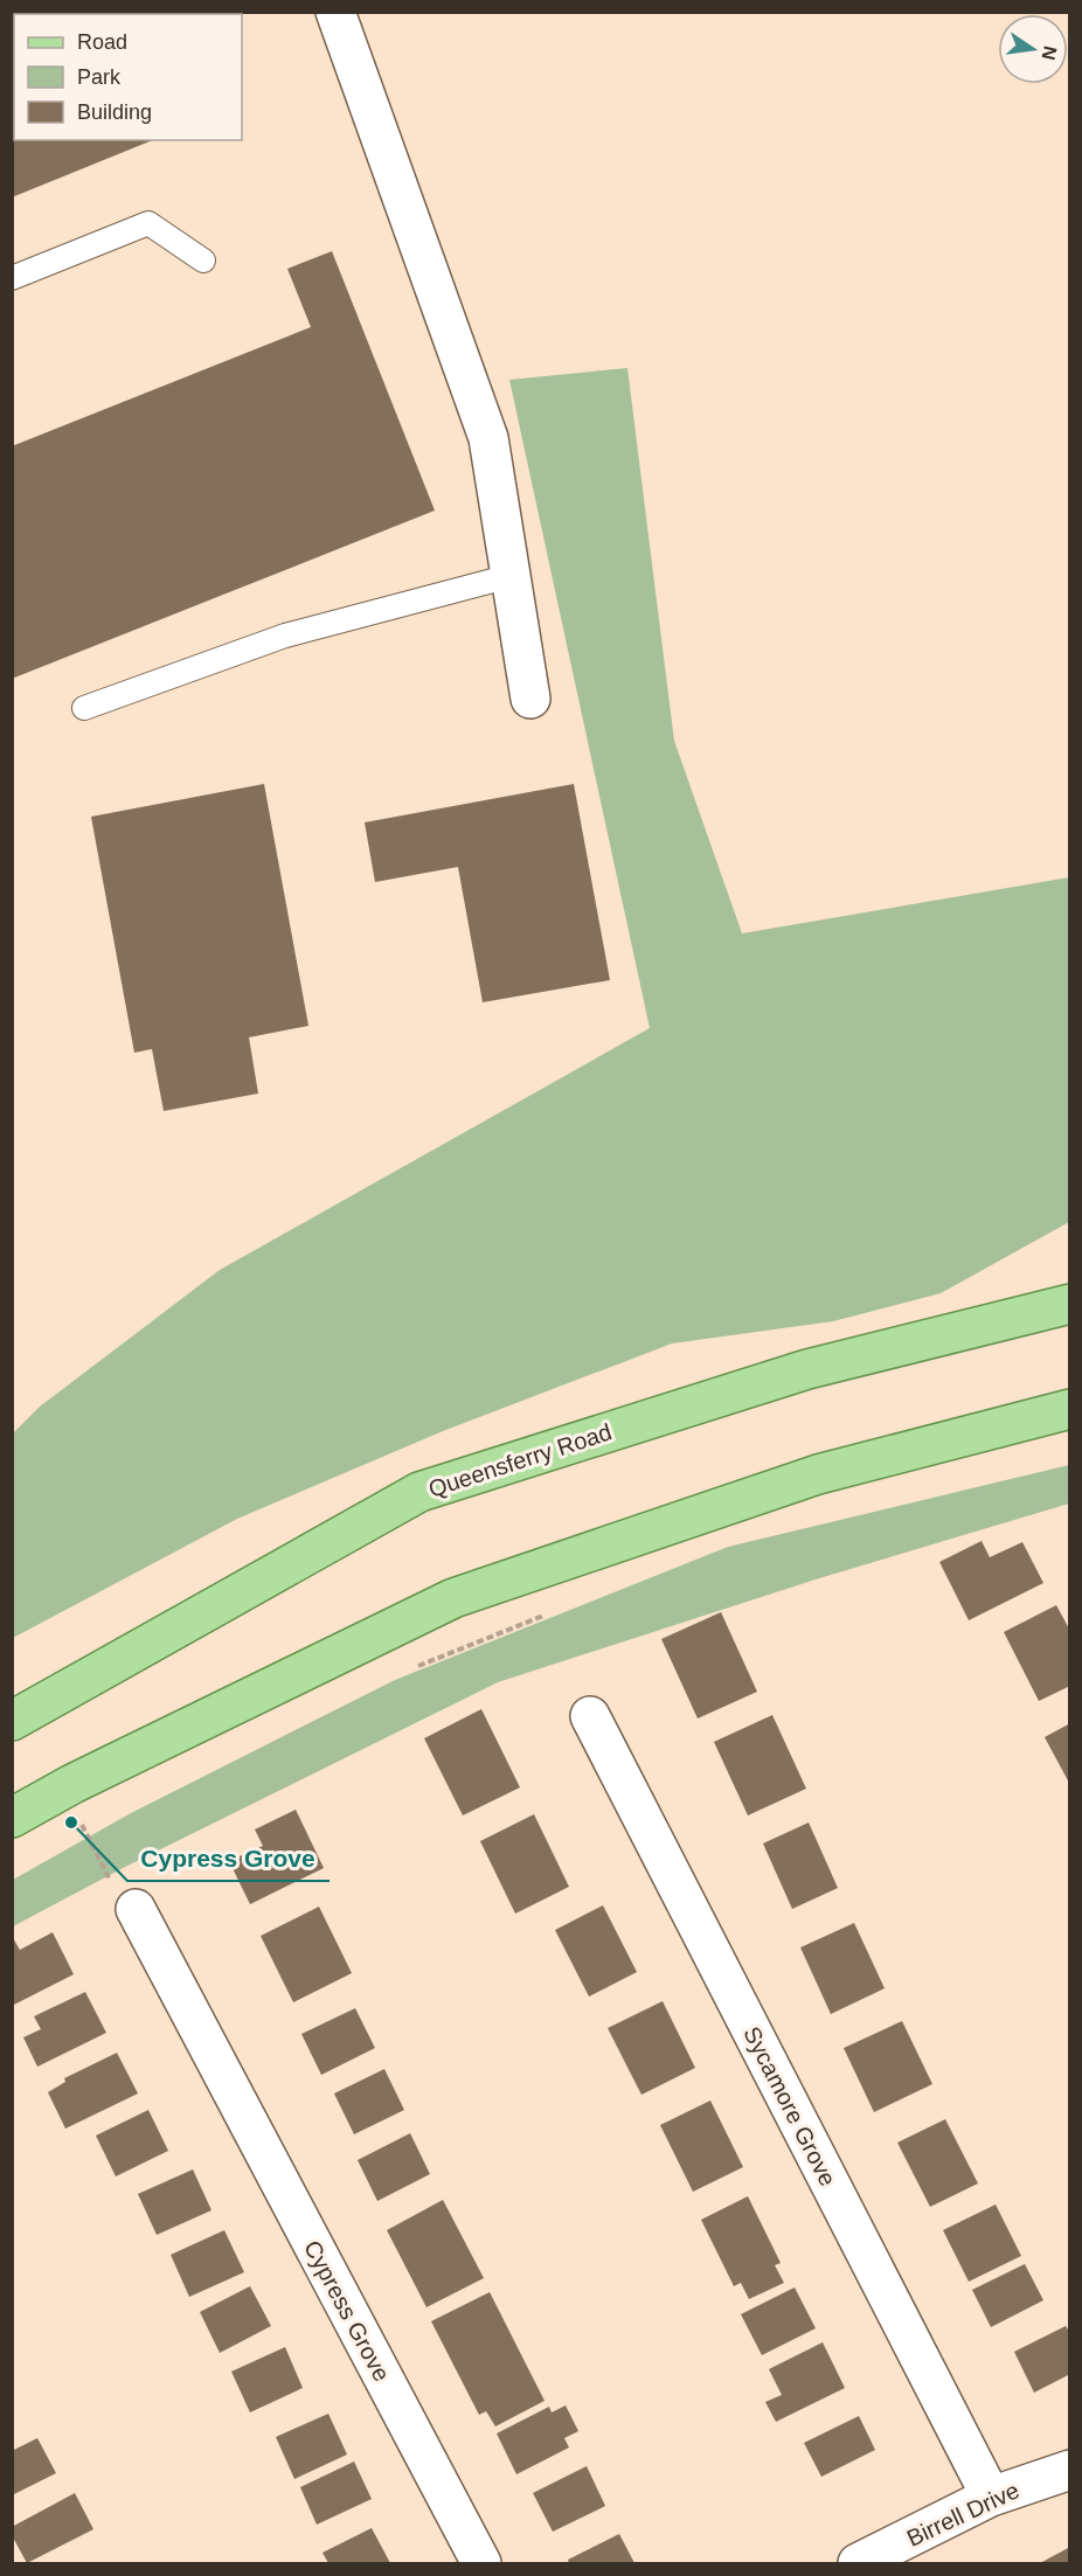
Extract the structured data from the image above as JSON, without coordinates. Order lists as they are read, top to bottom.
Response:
{
  "streets": {
    "main road": ["Queensferry Road"],
    "street": ["Sycamore Grove", "Cypress Grove", "Birrell Drive"]
  },
  "crossings": [
    ["Sycamore Grove", "Birrell Drive"]
  ],
  "places": ["Cypress Grove"],
  "legend": ["Road", "Park", "Building"],
  "north": "right"
}
